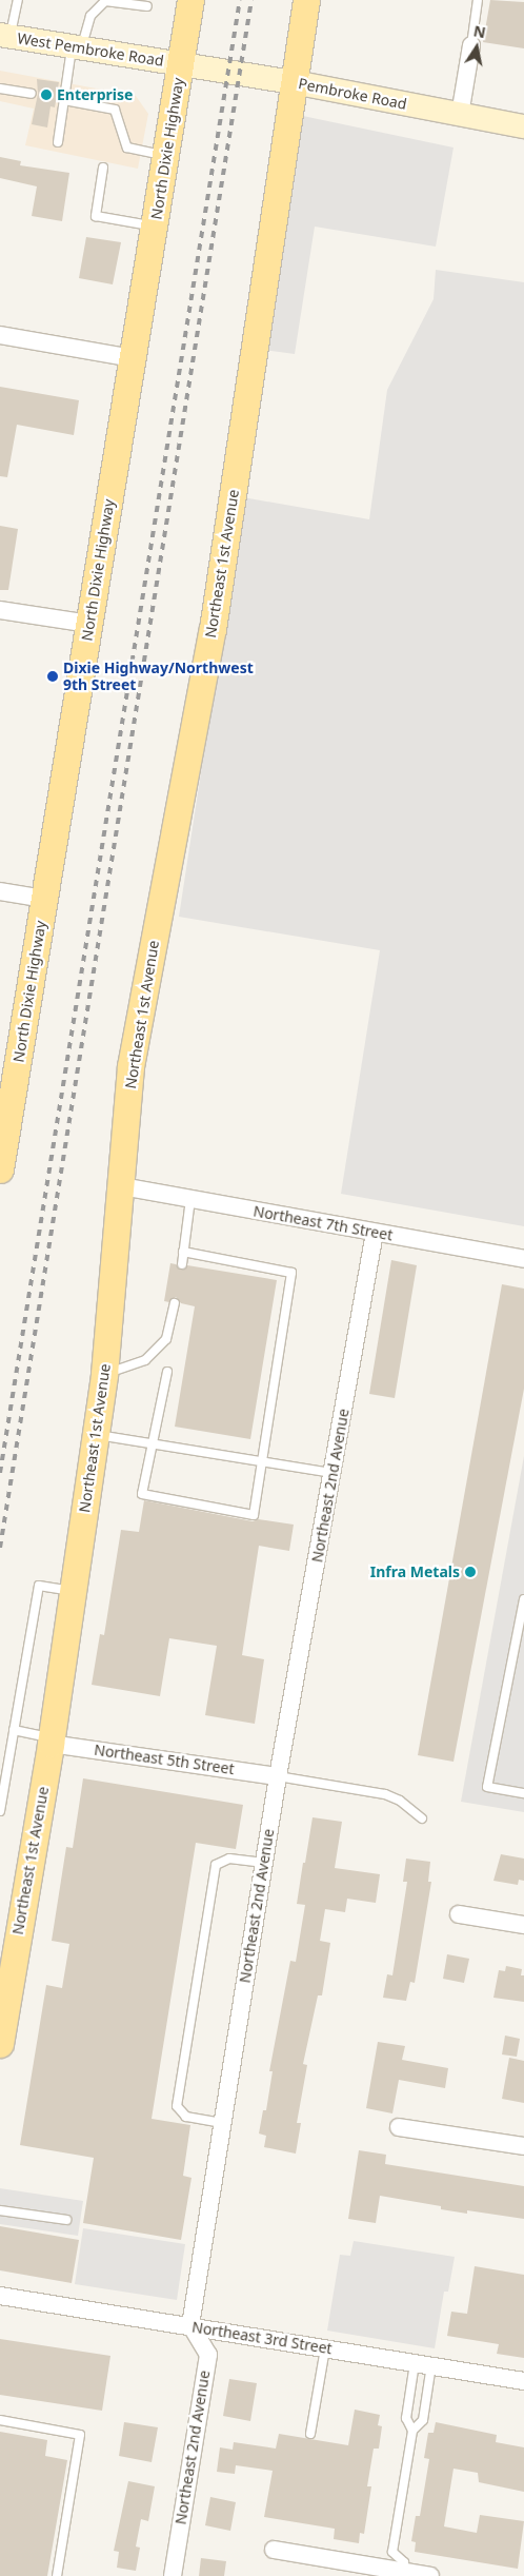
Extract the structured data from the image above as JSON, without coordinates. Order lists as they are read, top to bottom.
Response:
{
  "streets": {
    "main road": [
      "West Pembroke Road",
      "Pembroke Road",
      "North Dixie Highway",
      "Northeast 1st Avenue"
    ],
    "street": [
      "Northeast 7th Street",
      "Northeast 2nd Avenue",
      "Northeast 5th Street",
      "Northeast 3rd Street"
    ]
  },
  "crossings": [
    ["West Pembroke Road", "Pembroke Road"],
    ["West Pembroke Road", "North Dixie Highway"],
    ["Pembroke Road", "North Dixie Highway"],
    ["Pembroke Road", "Northeast 1st Avenue"],
    ["Northeast 1st Avenue", "Northeast 7th Street"],
    ["Northeast 1st Avenue", "Northeast 5th Street"],
    ["Northeast 7th Street", "Northeast 2nd Avenue"],
    ["Northeast 2nd Avenue", "Northeast 5th Street"],
    ["Northeast 2nd Avenue", "Northeast 3rd Street"]
  ],
  "places": ["Enterprise", "Dixie Highway/Northwest 9th Street", "Infra Metals"],
  "north": "top"
}
